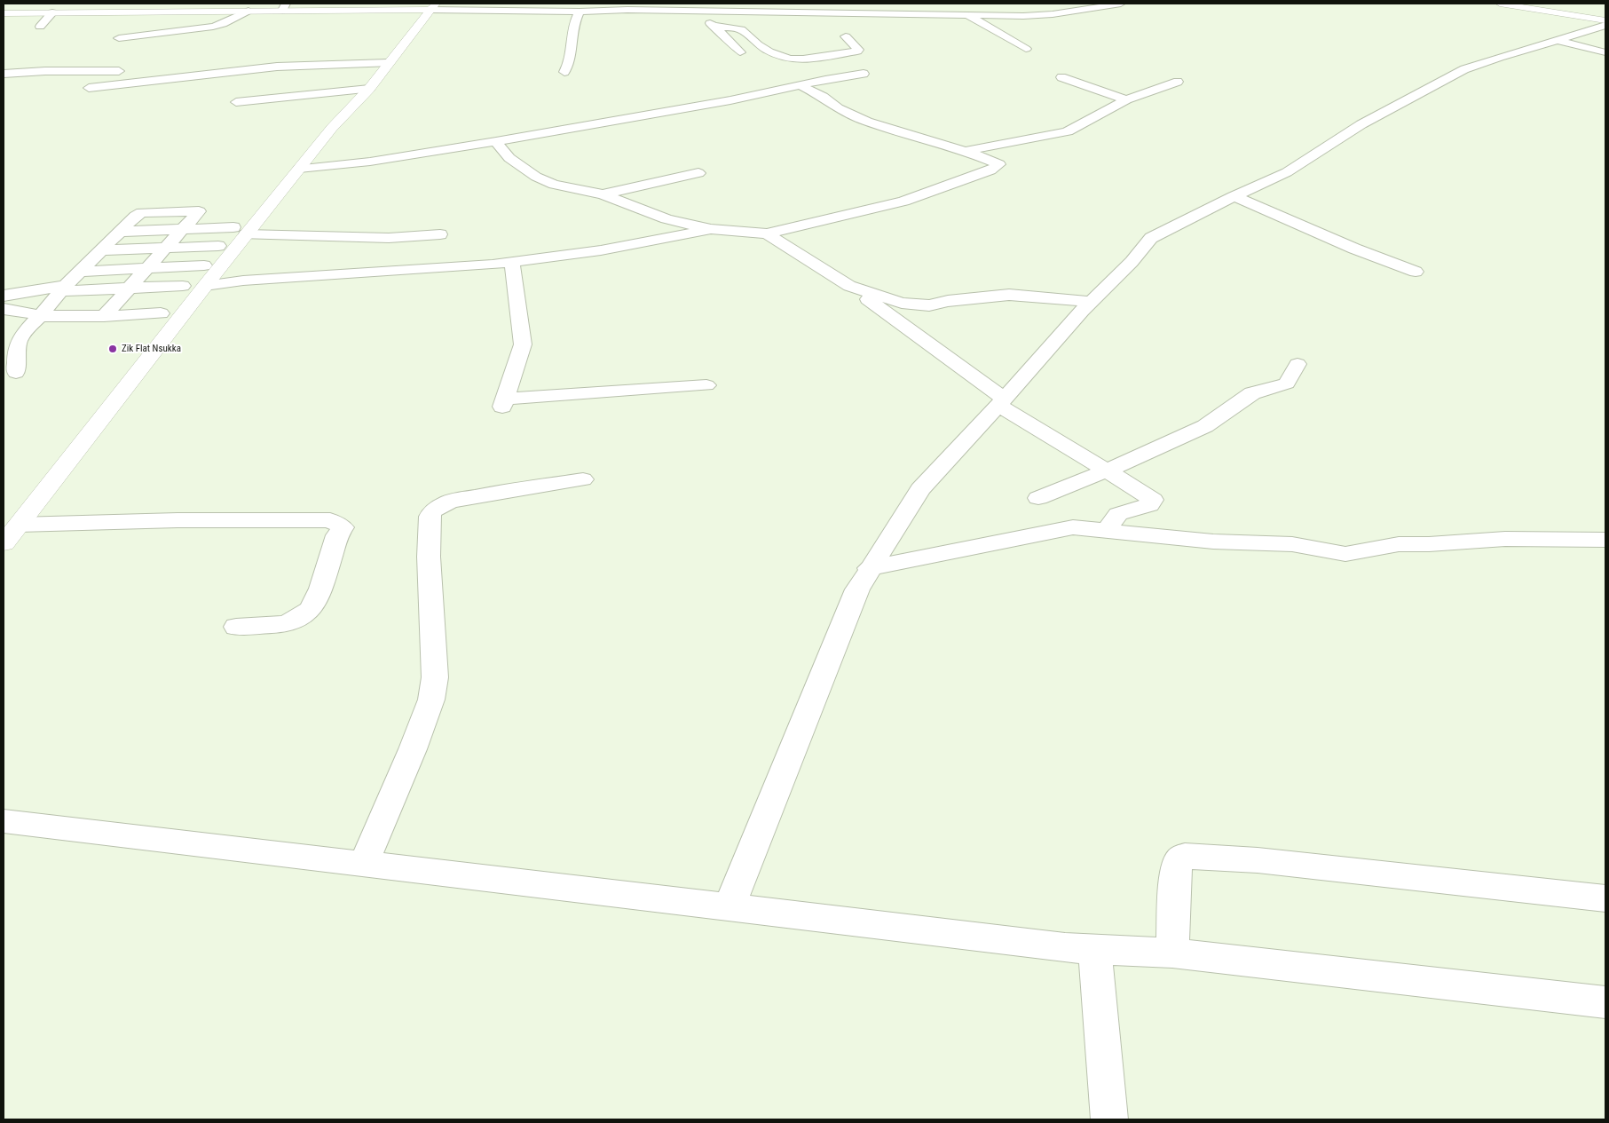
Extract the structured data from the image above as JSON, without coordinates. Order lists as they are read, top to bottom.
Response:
{
  "places": ["Zik Flat Nsukka"]
}
